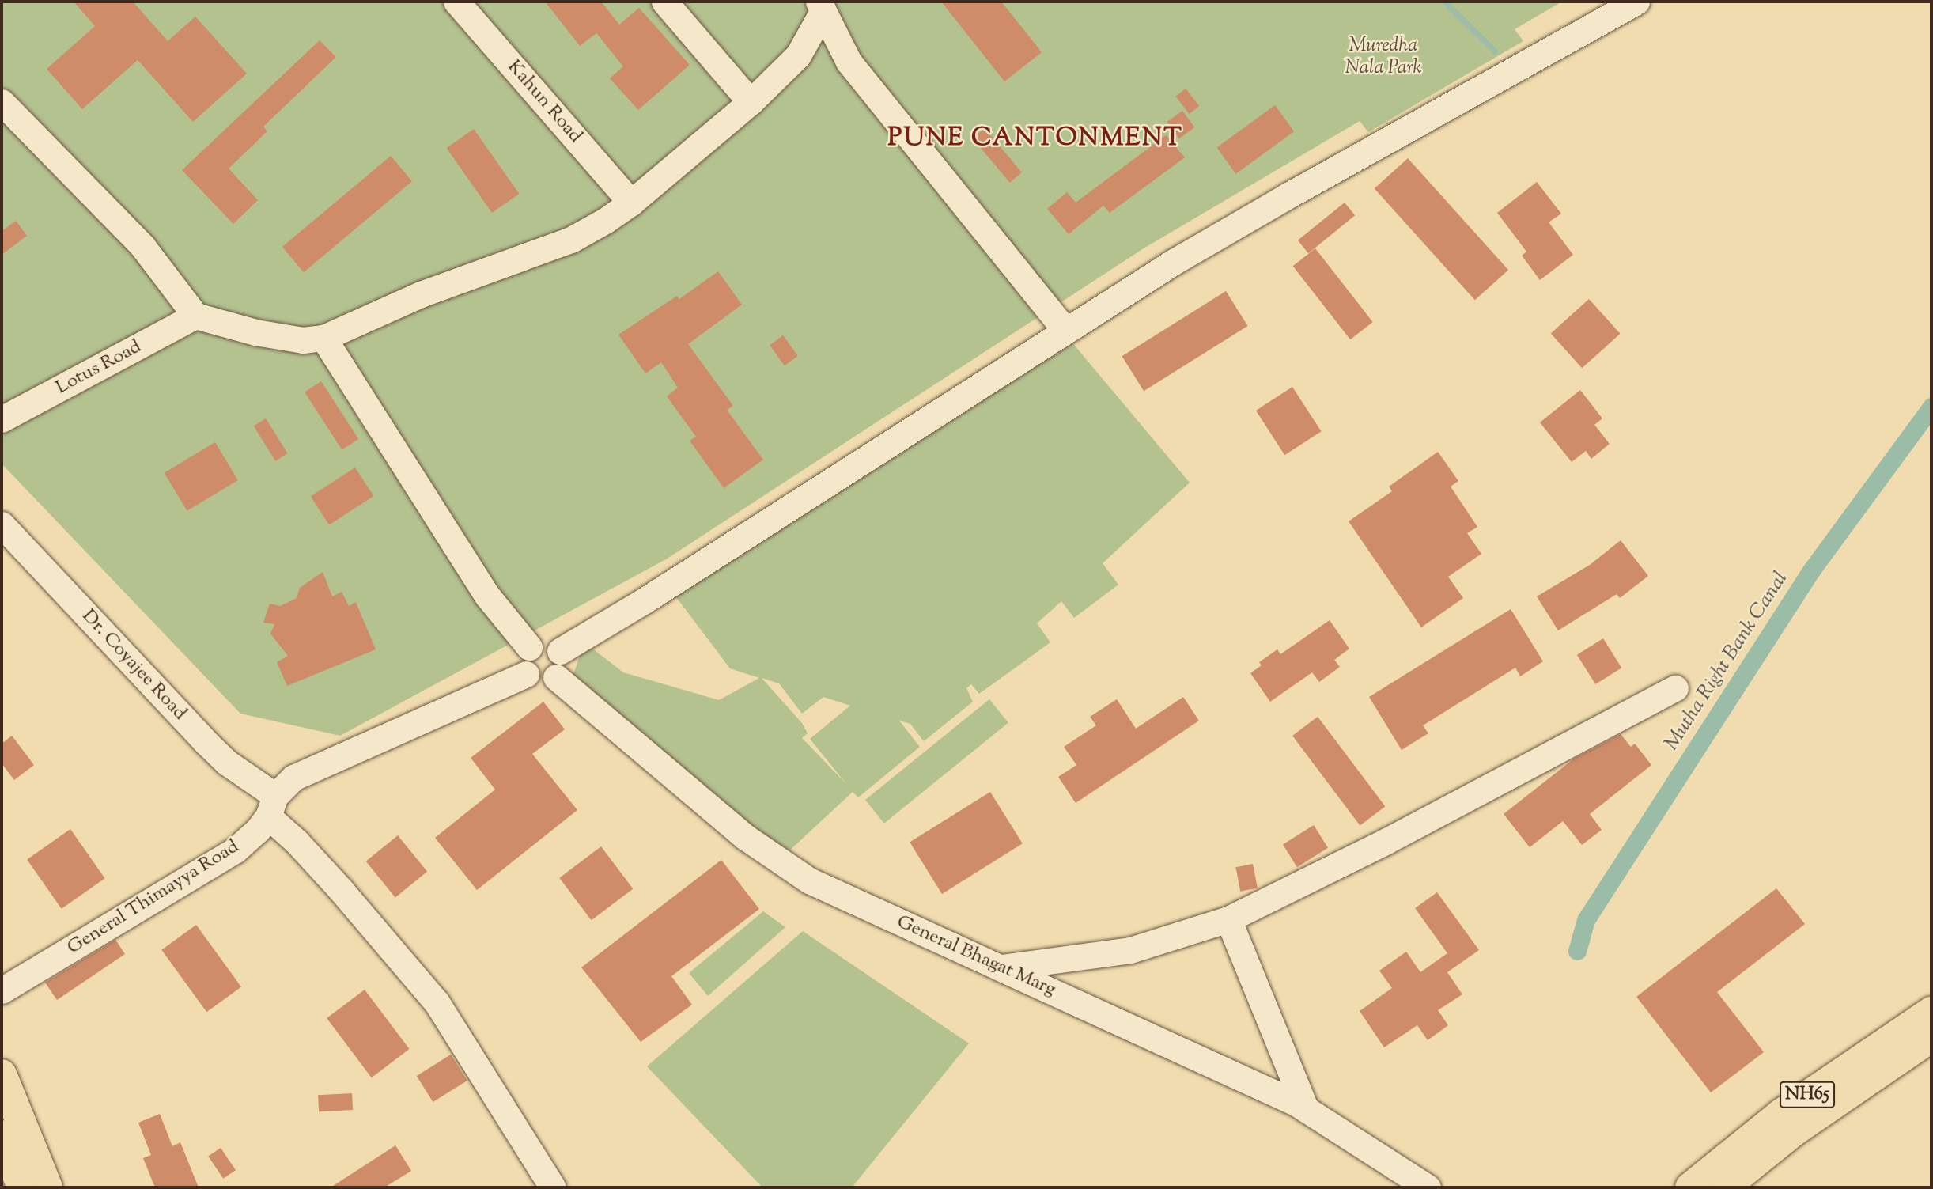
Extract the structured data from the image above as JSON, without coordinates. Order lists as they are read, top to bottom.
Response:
{
  "streets": {
    "main road": ["NH65"],
    "street": [
      "Kahun Road",
      "Lotus Road",
      "Dr. Coyajee Road",
      "General Thimayya Road",
      "General Bhagat Marg"
    ]
  },
  "crossings": [
    ["Dr. Coyajee Road", "General Thimayya Road"],
    ["General Thimayya Road", "General Bhagat Marg"]
  ],
  "districts": ["PUNE CANTONMENT"],
  "water": ["Mutha Right Bank Canal"],
  "parks": ["Muredha Nala Park"]
}
